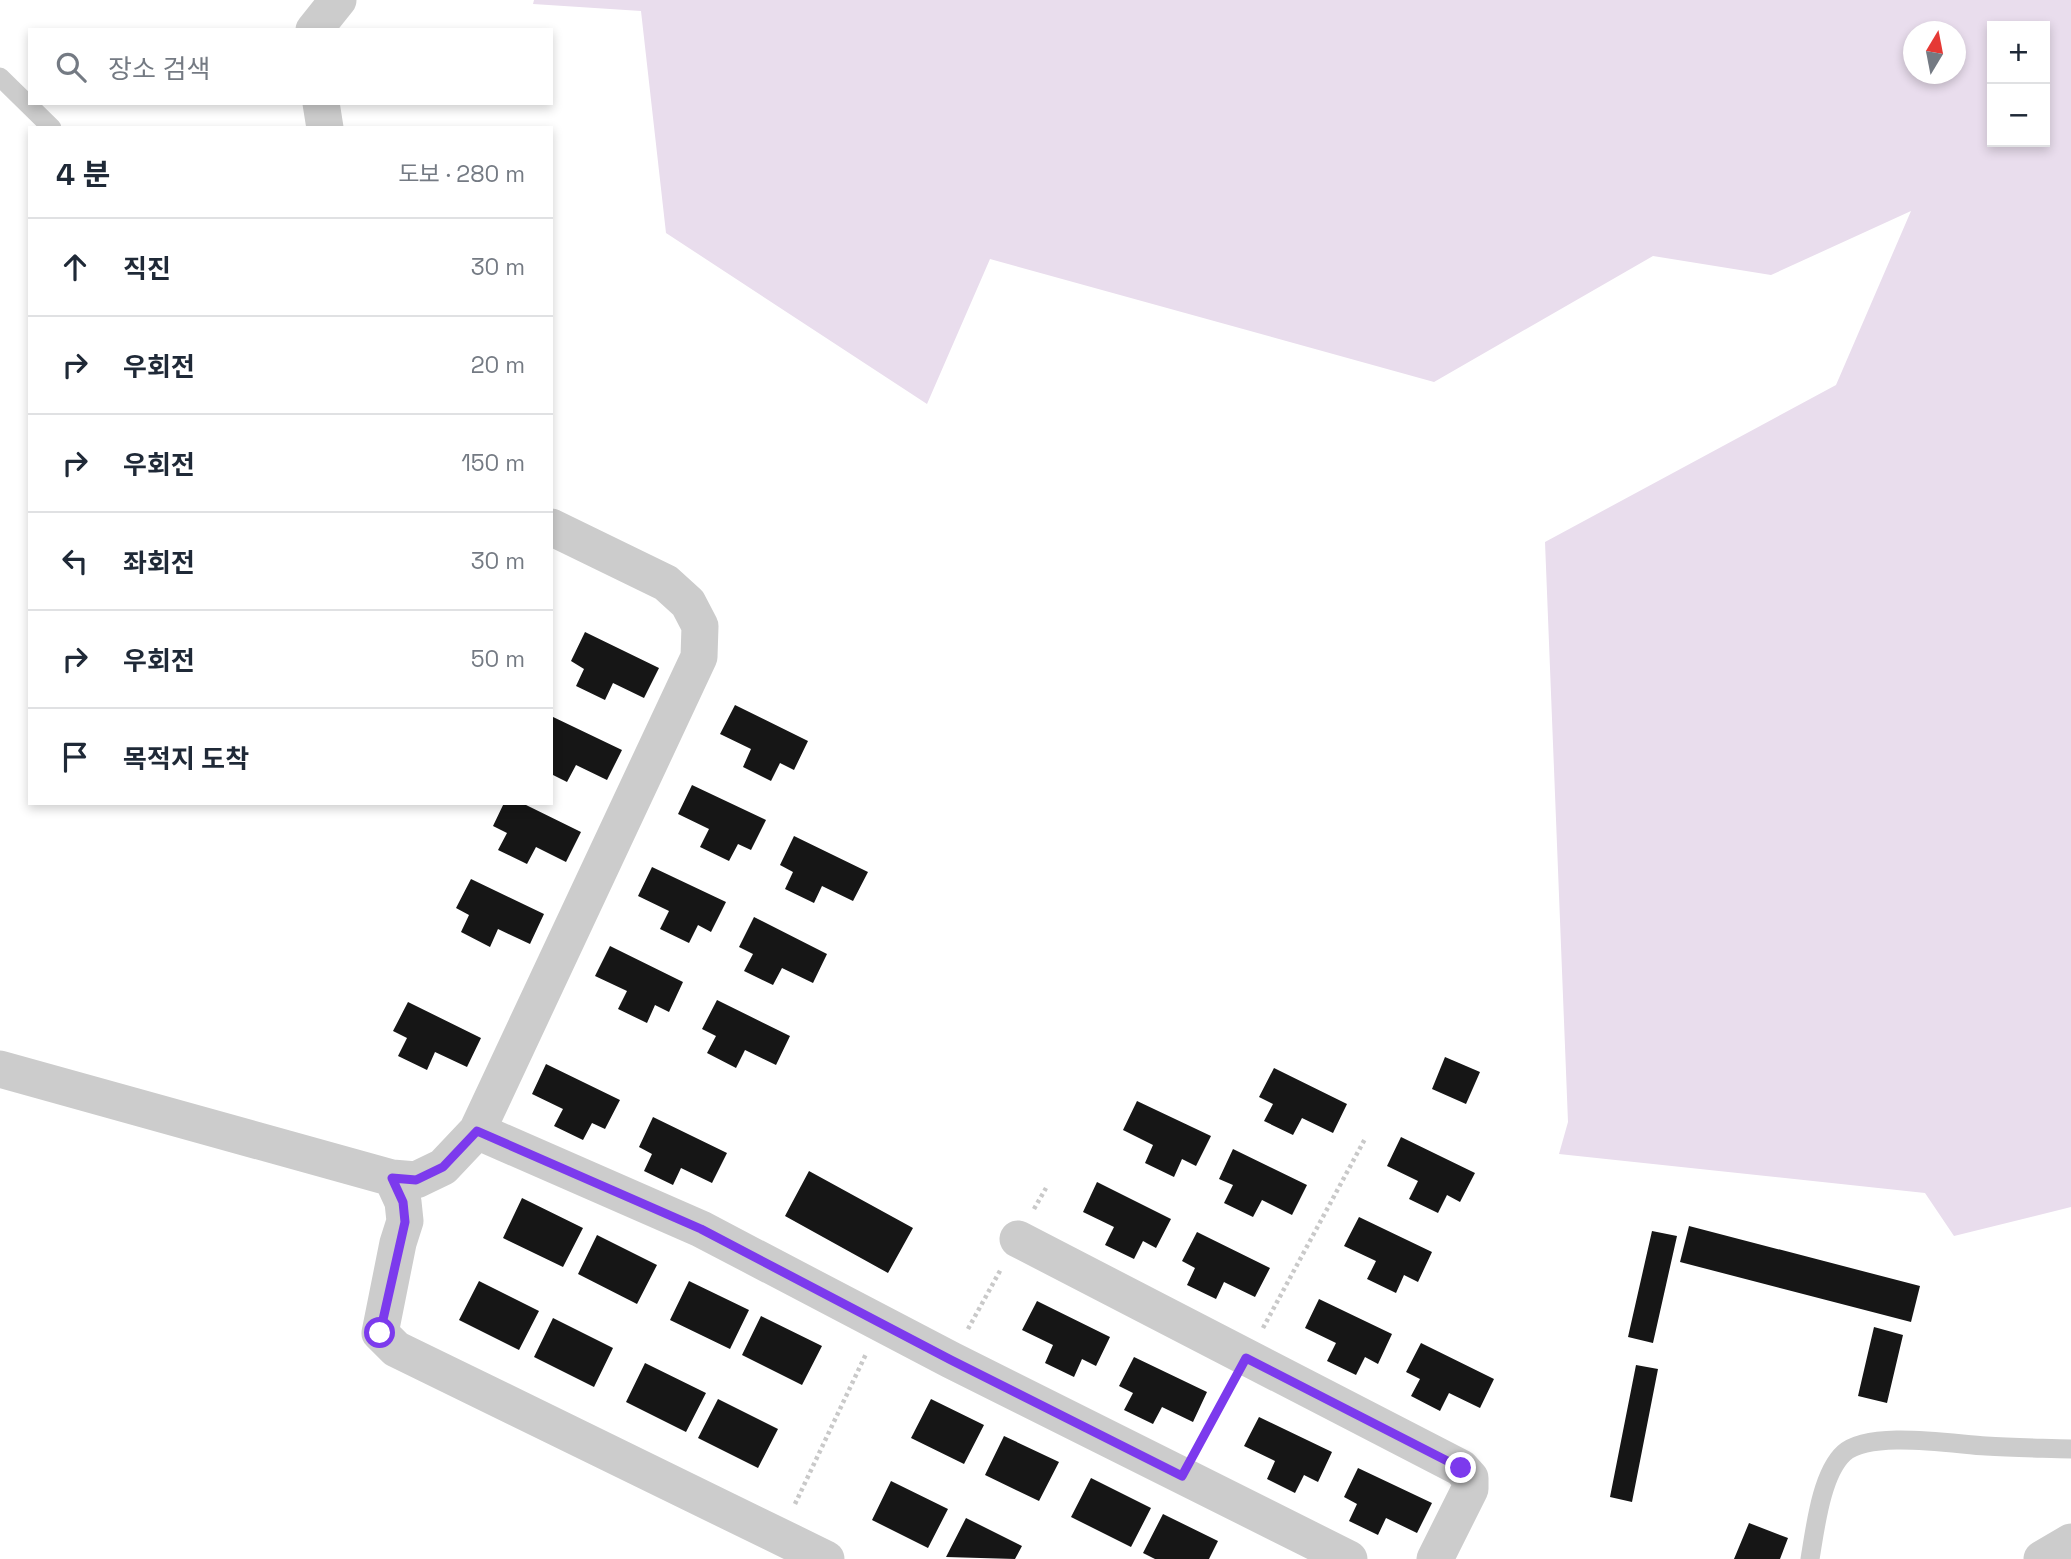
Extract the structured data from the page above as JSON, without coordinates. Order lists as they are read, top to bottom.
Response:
{
  "north": "top",
  "page": {
    "map_buttons": ["+", "−"],
    "search": "장소 검색",
    "heading": ["4 분", "도보 · 280 m"],
    "list": [
      ["직진", "30 m"],
      ["우회전", "20 m"],
      ["우회전", "150 m"],
      ["좌회전", "30 m"],
      ["우회전", "50 m"],
      "목적지 도착"
    ]
  }
}
